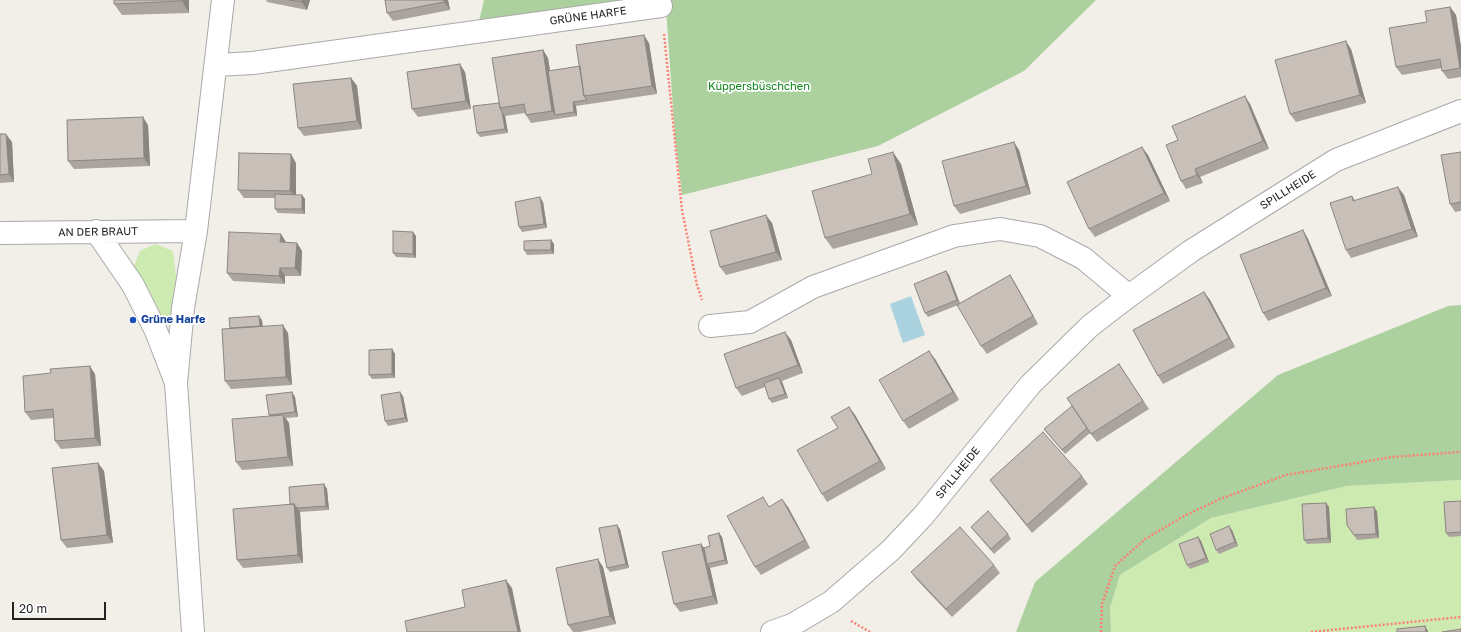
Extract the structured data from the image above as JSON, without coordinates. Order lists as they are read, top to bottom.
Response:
{
  "streets": {
    "street": ["GRÜNE HARFE", "SPILLHEIDE", "AN DER BRAUT"]
  },
  "parks": ["Küppersbüschchen"],
  "places": ["Grüne Harfe"],
  "scale_bar": "20 m"
}
